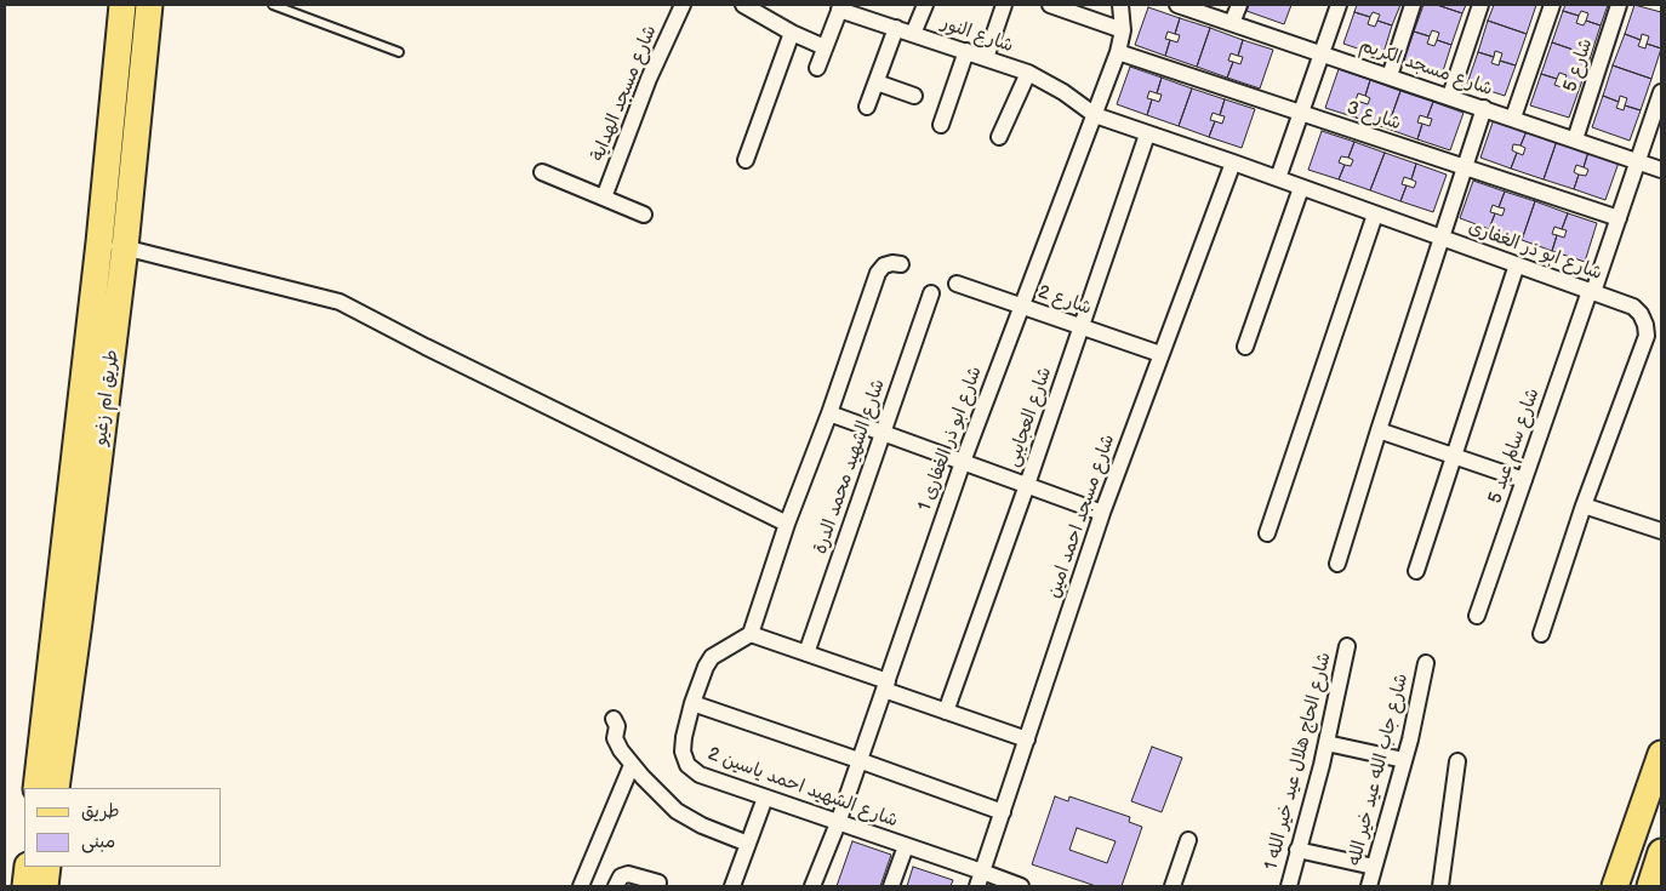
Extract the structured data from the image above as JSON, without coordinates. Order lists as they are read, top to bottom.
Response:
{
  "streets": {
    "main road": ["طريق ام زغيو"],
    "street": [
      "شارع النور",
      "شارع 5",
      "شارع مسجد الكريم",
      "شارع مسجد الهداية",
      "شارع 3",
      "شارع ابو ذر الغفارى",
      "شارع 2",
      "شارع العجايبى",
      "شارع ابو ذر الغفارى 1",
      "شارع سالم عيد 5",
      "شارع الشهيد محمد الدرة",
      "شارع مسجد احمد امين",
      "شارع الحاج هلال عيد خير الله 1",
      "شارع جاب الله عيد خير الله",
      "شارع الشهيد احمد ياسين 2"
    ]
  },
  "crossings": [
    ["شارع النور", "شارع ابو ذر الغفارى"],
    ["شارع النور", "شارع ابو ذر الغفارى 1"],
    ["شارع 5", "شارع مسجد الكريم"],
    ["شارع مسجد الكريم", "شارع سالم عيد 5"],
    ["شارع 3", "شارع ابو ذر الغفارى 1"],
    ["شارع 3", "شارع سالم عيد 5"],
    ["شارع ابو ذر الغفارى", "شارع العجايبى"],
    ["شارع ابو ذر الغفارى", "شارع ابو ذر الغفارى 1"],
    ["شارع ابو ذر الغفارى", "شارع سالم عيد 5"],
    ["شارع ابو ذر الغفارى", "شارع مسجد احمد امين"],
    ["شارع 2", "شارع العجايبى"],
    ["شارع 2", "شارع ابو ذر الغفارى 1"],
    ["شارع 2", "شارع مسجد احمد امين"],
    ["شارع ابو ذر الغفارى 1", "شارع الشهيد احمد ياسين 2"],
    ["شارع مسجد احمد امين", "شارع الشهيد احمد ياسين 2"]
  ],
  "legend": ["طريق", "مبنى"]
}
